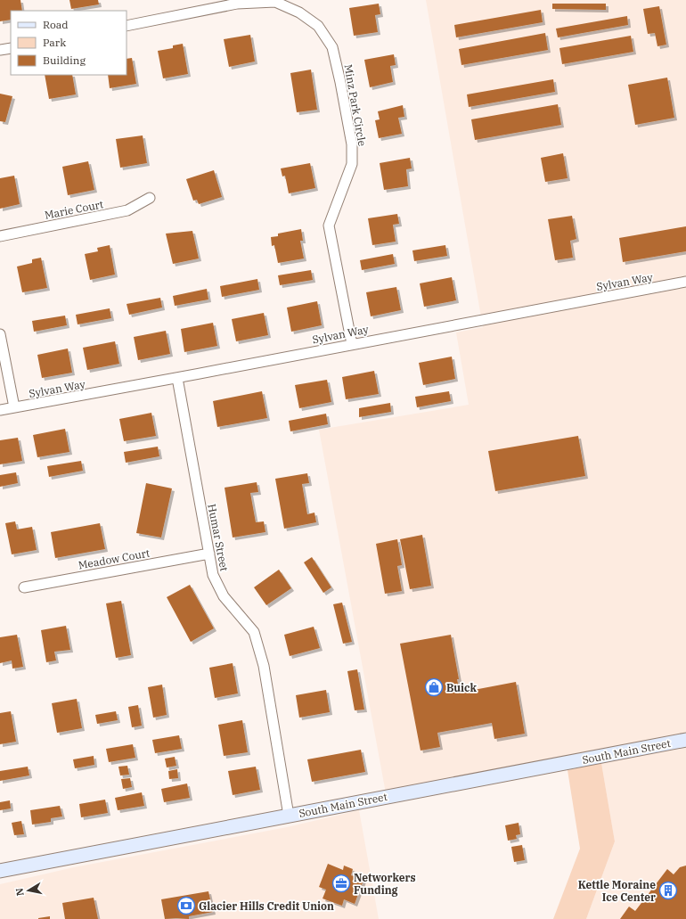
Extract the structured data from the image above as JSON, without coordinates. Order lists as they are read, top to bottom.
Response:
{
  "streets": {
    "main road": ["South Main Street"],
    "street": [
      "Minz Park Circle",
      "Marie Court",
      "Sylvan Way",
      "Humar Street",
      "Meadow Court"
    ]
  },
  "crossings": [
    ["Minz Park Circle", "Sylvan Way"],
    ["Sylvan Way", "Humar Street"],
    ["Humar Street", "Meadow Court"],
    ["Humar Street", "South Main Street"]
  ],
  "places": {
    "shop": ["Buick"],
    "office": ["Networkers Funding"],
    "building": ["Kettle Moraine Ice Center"],
    "bank": ["Glacier Hills Credit Union"]
  },
  "legend": ["Road", "Park", "Building"],
  "north": "left"
}
